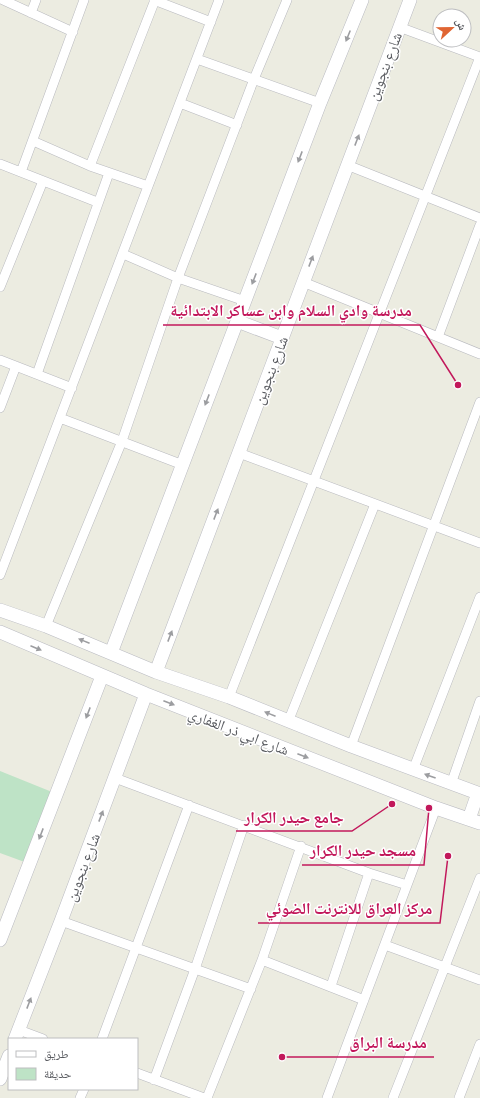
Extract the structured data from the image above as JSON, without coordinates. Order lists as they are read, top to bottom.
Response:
{
  "streets": {
    "street": ["شارع بنجوين", "شارع ابي ذر الغفاري"]
  },
  "crossings": [
    ["شارع بنجوين", "شارع ابي ذر الغفاري"]
  ],
  "places": [
    "مدرسة وادي السلام وابن عساكر الابتدائية",
    "جامع حيدر الكرار",
    "مسجد حيدر الكرار",
    "مركز العراق للانترنت الضوئي",
    "مدرسة البراق"
  ],
  "legend": ["طريق", "حديقة"],
  "north": "right"
}
